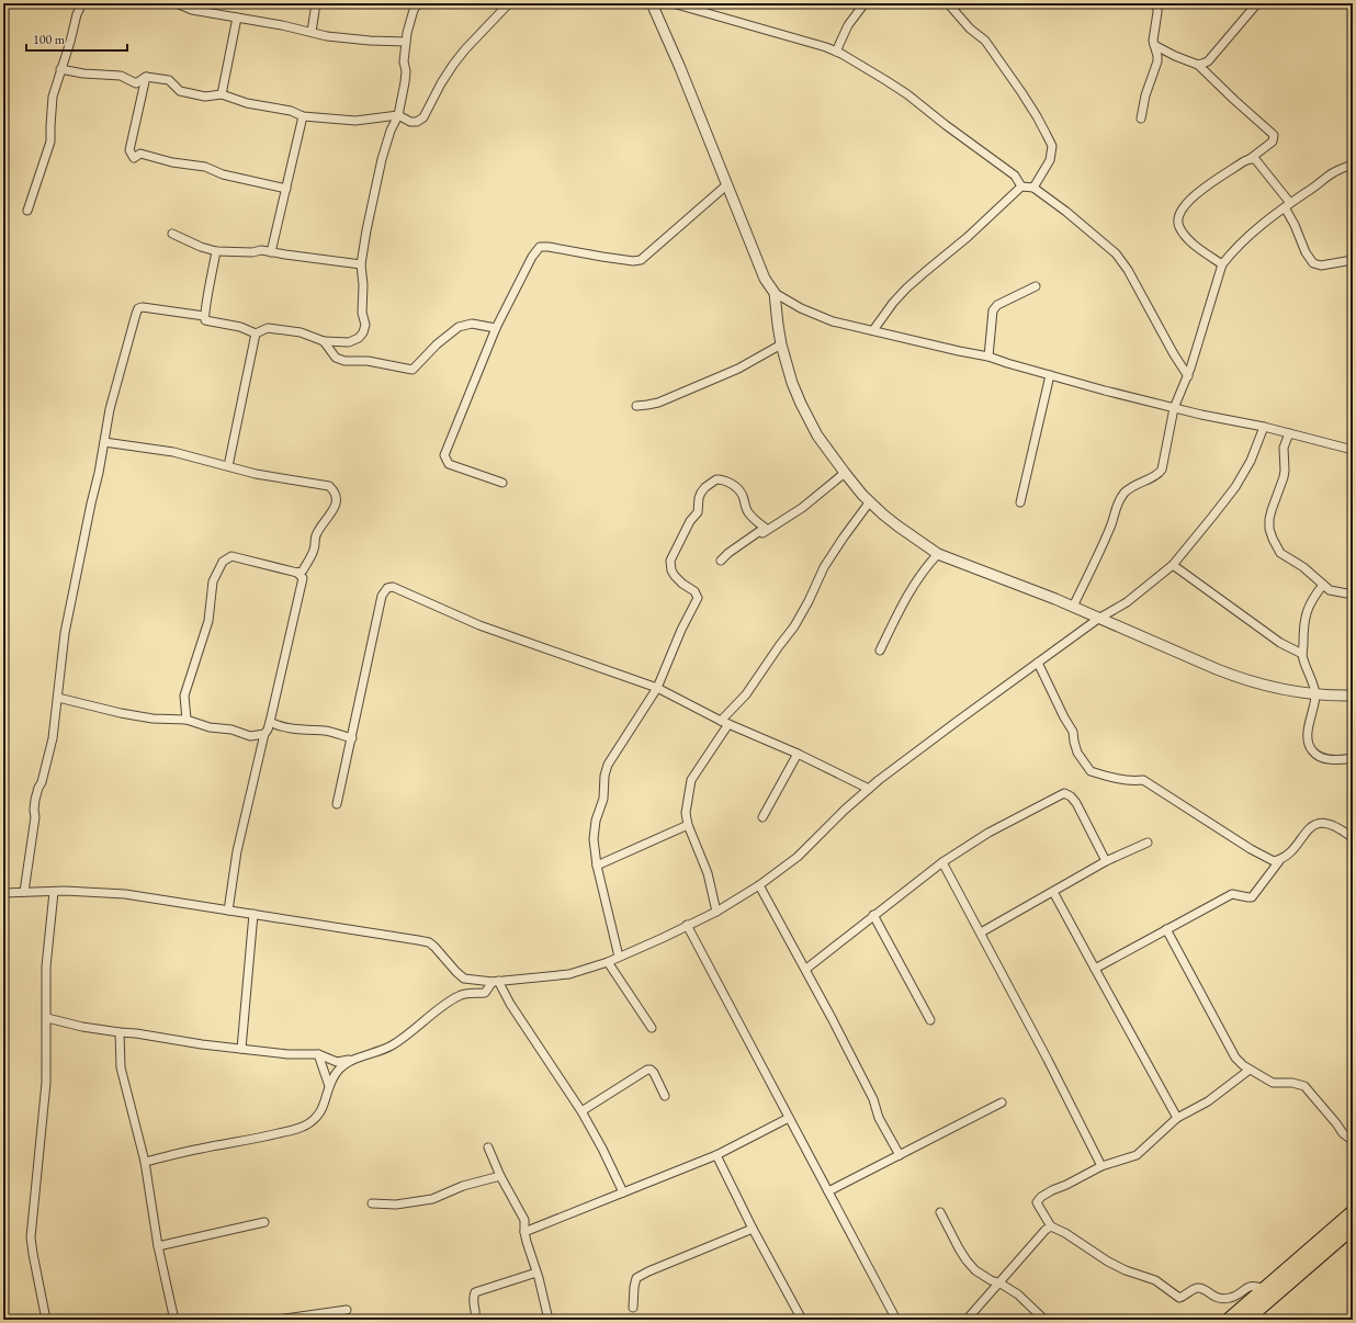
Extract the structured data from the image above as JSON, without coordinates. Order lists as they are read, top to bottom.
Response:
{
  "scale_bar": "100 m"
}
